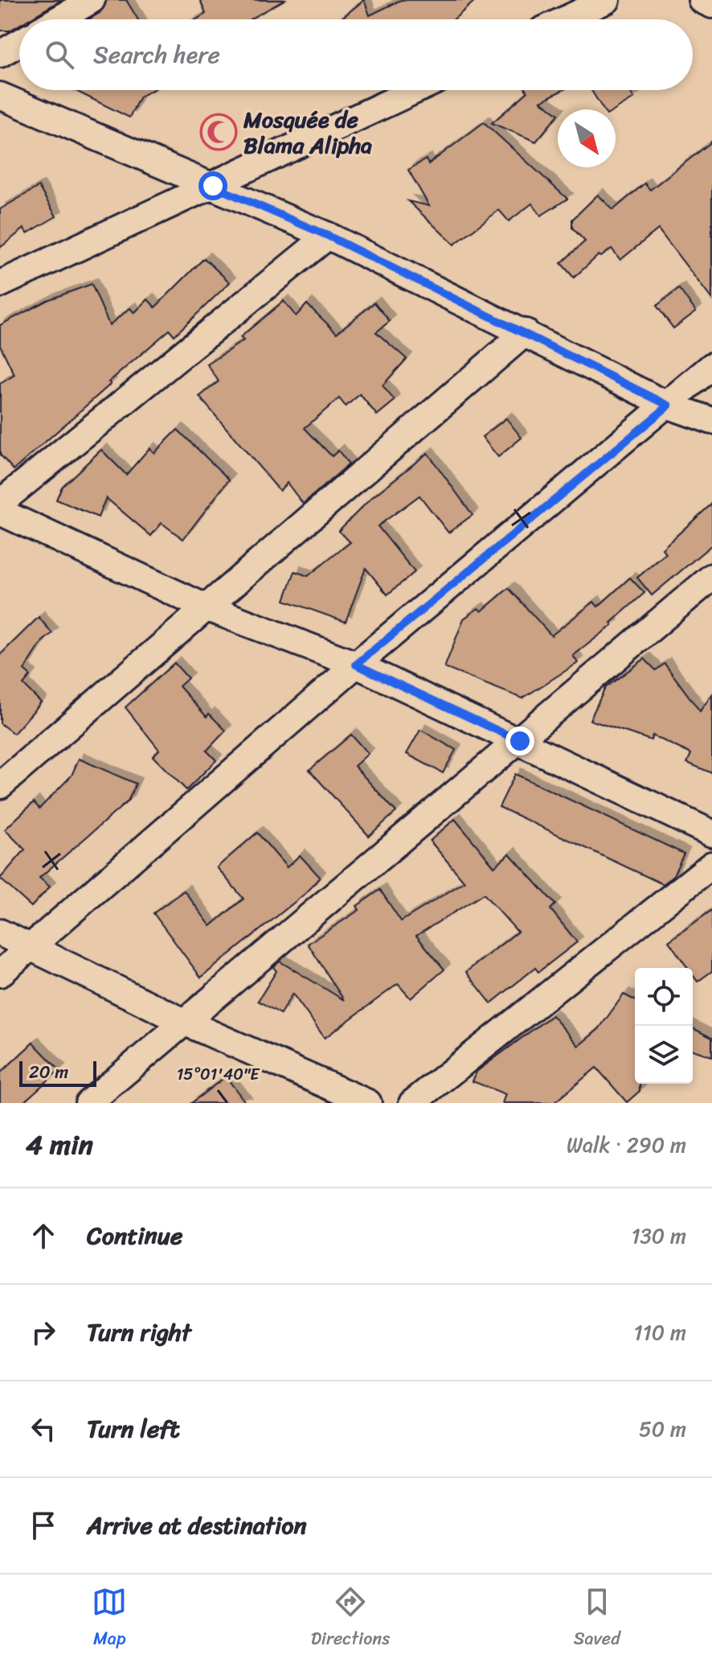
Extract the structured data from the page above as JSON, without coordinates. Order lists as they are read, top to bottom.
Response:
{
  "places": {
    "mosque": ["Mosquée de Blama Alipha"]
  },
  "scale_bar": "20 m",
  "north": "bottom right",
  "page": {
    "search": "Search here",
    "scale": "20 m",
    "heading": ["4 min", "Walk · 290 m"],
    "list": [
      ["Continue", "130 m"],
      ["Turn right", "110 m"],
      ["Turn left", "50 m"],
      "Arrive at destination"
    ],
    "nav": ["Map", "Directions", "Saved"]
  },
  "coordinates": ["15°01'40\"E"]
}
